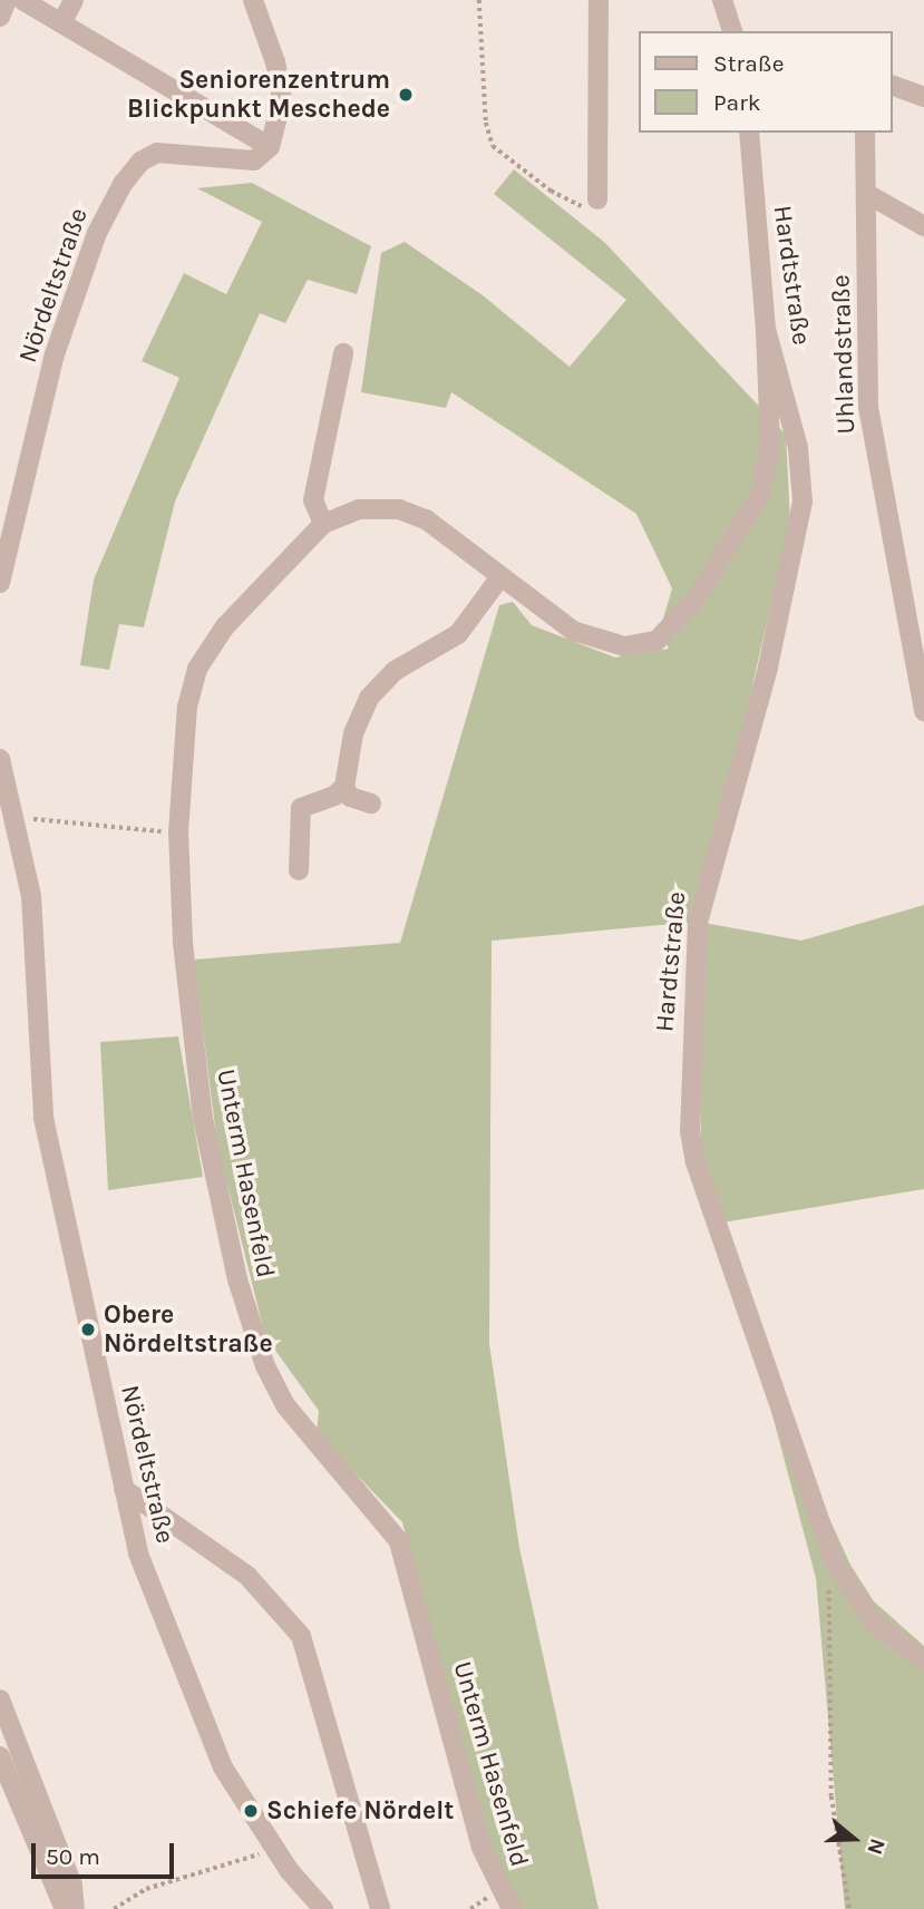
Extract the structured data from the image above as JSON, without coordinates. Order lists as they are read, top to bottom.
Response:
{
  "streets": {
    "street": [
      "Hardtstraße",
      "Nördeltstraße",
      "Uhlandstraße",
      "Unterm Hasenfeld"
    ]
  },
  "crossings": [
    ["Hardtstraße", "Unterm Hasenfeld"]
  ],
  "places": ["Seniorenzentrum Blickpunkt Meschede", "Obere Nördeltstraße", "Schiefe Nördelt"],
  "legend": ["Straße", "Park"],
  "scale_bar": "50 m",
  "north": "right"
}
